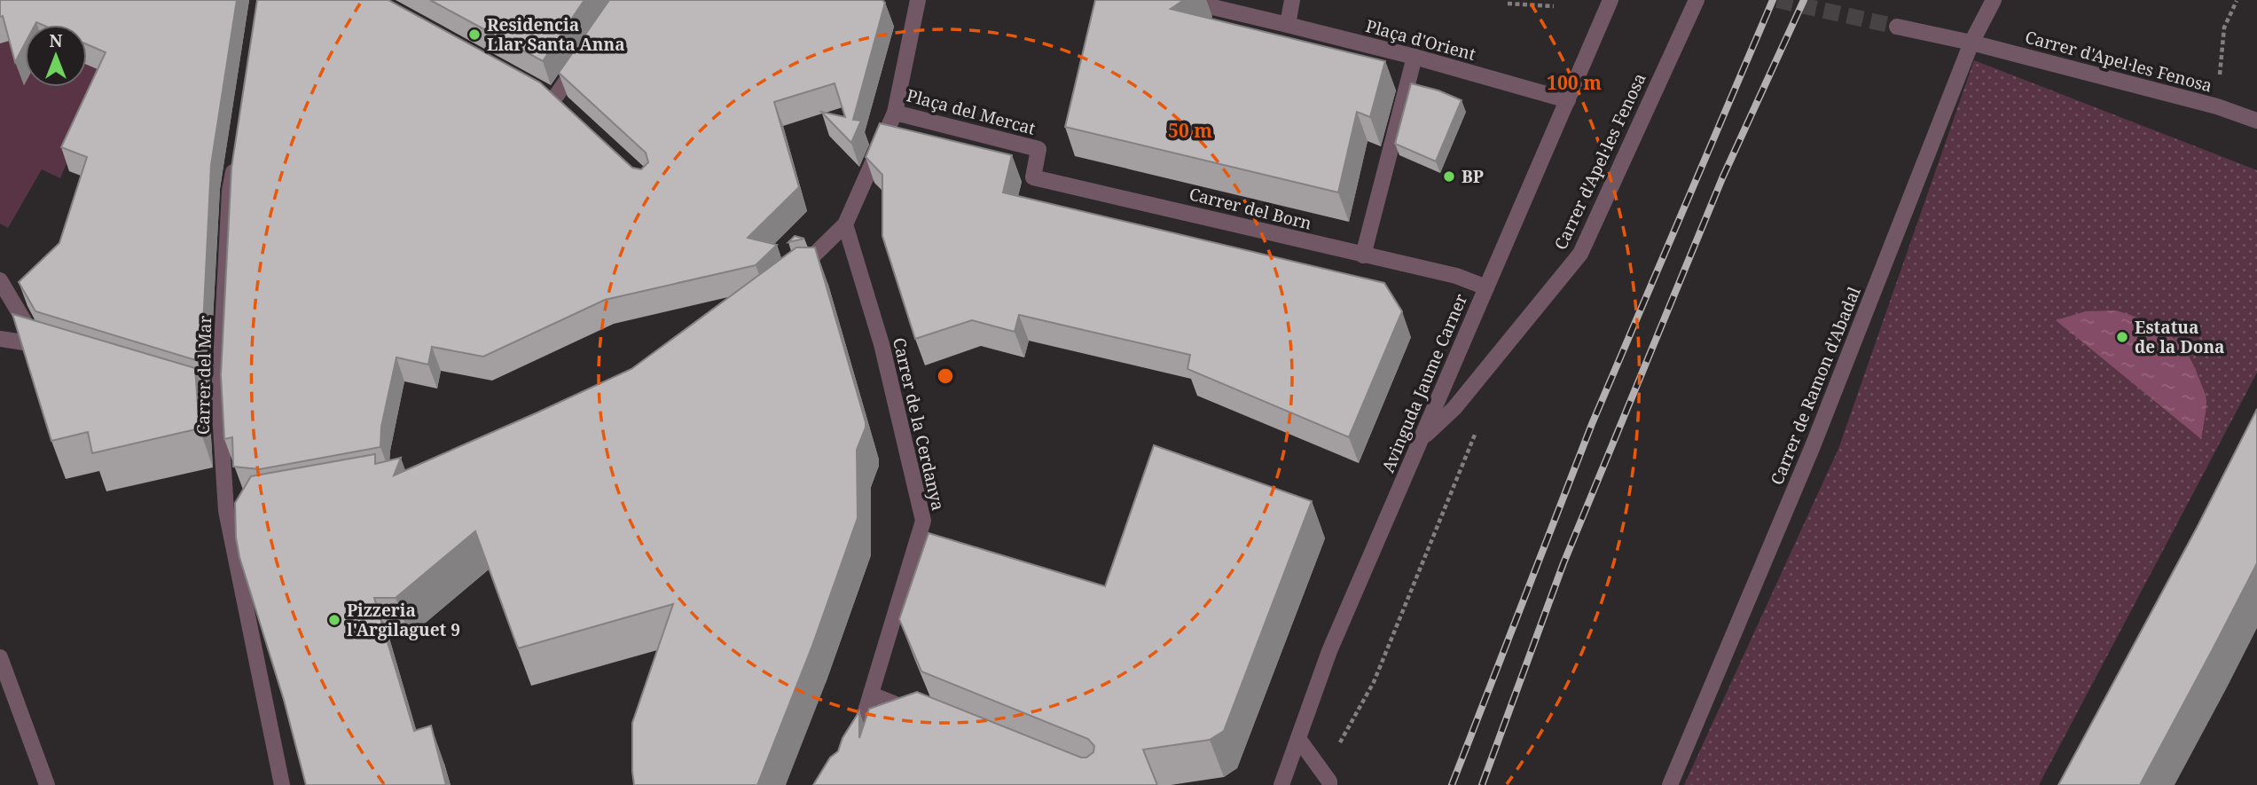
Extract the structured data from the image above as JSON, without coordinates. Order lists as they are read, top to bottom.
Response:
{
  "streets": {
    "street": [
      "Plaça d'Orient",
      "Carrer d'Apel·les Fenosa",
      "Plaça del Mercat",
      "Carrer del Born",
      "Carrer del Mar",
      "Avinguda Jaume Carner",
      "Carrer de Ramon d'Abadal",
      "Carrer de la Cerdanya"
    ]
  },
  "crossings": [
    ["Plaça d'Orient", "Avinguda Jaume Carner"],
    ["Carrer d'Apel·les Fenosa", "Avinguda Jaume Carner"],
    ["Carrer d'Apel·les Fenosa", "Carrer de Ramon d'Abadal"],
    ["Plaça del Mercat", "Carrer del Born"],
    ["Carrer del Born", "Avinguda Jaume Carner"]
  ],
  "places": [
    "Residencia Llar Santa Anna",
    "BP",
    "Estatua de la Dona",
    "Pizzeria l'Argilaguet 9"
  ],
  "north": "top",
  "rings": ["100 m", "50 m"]
}
